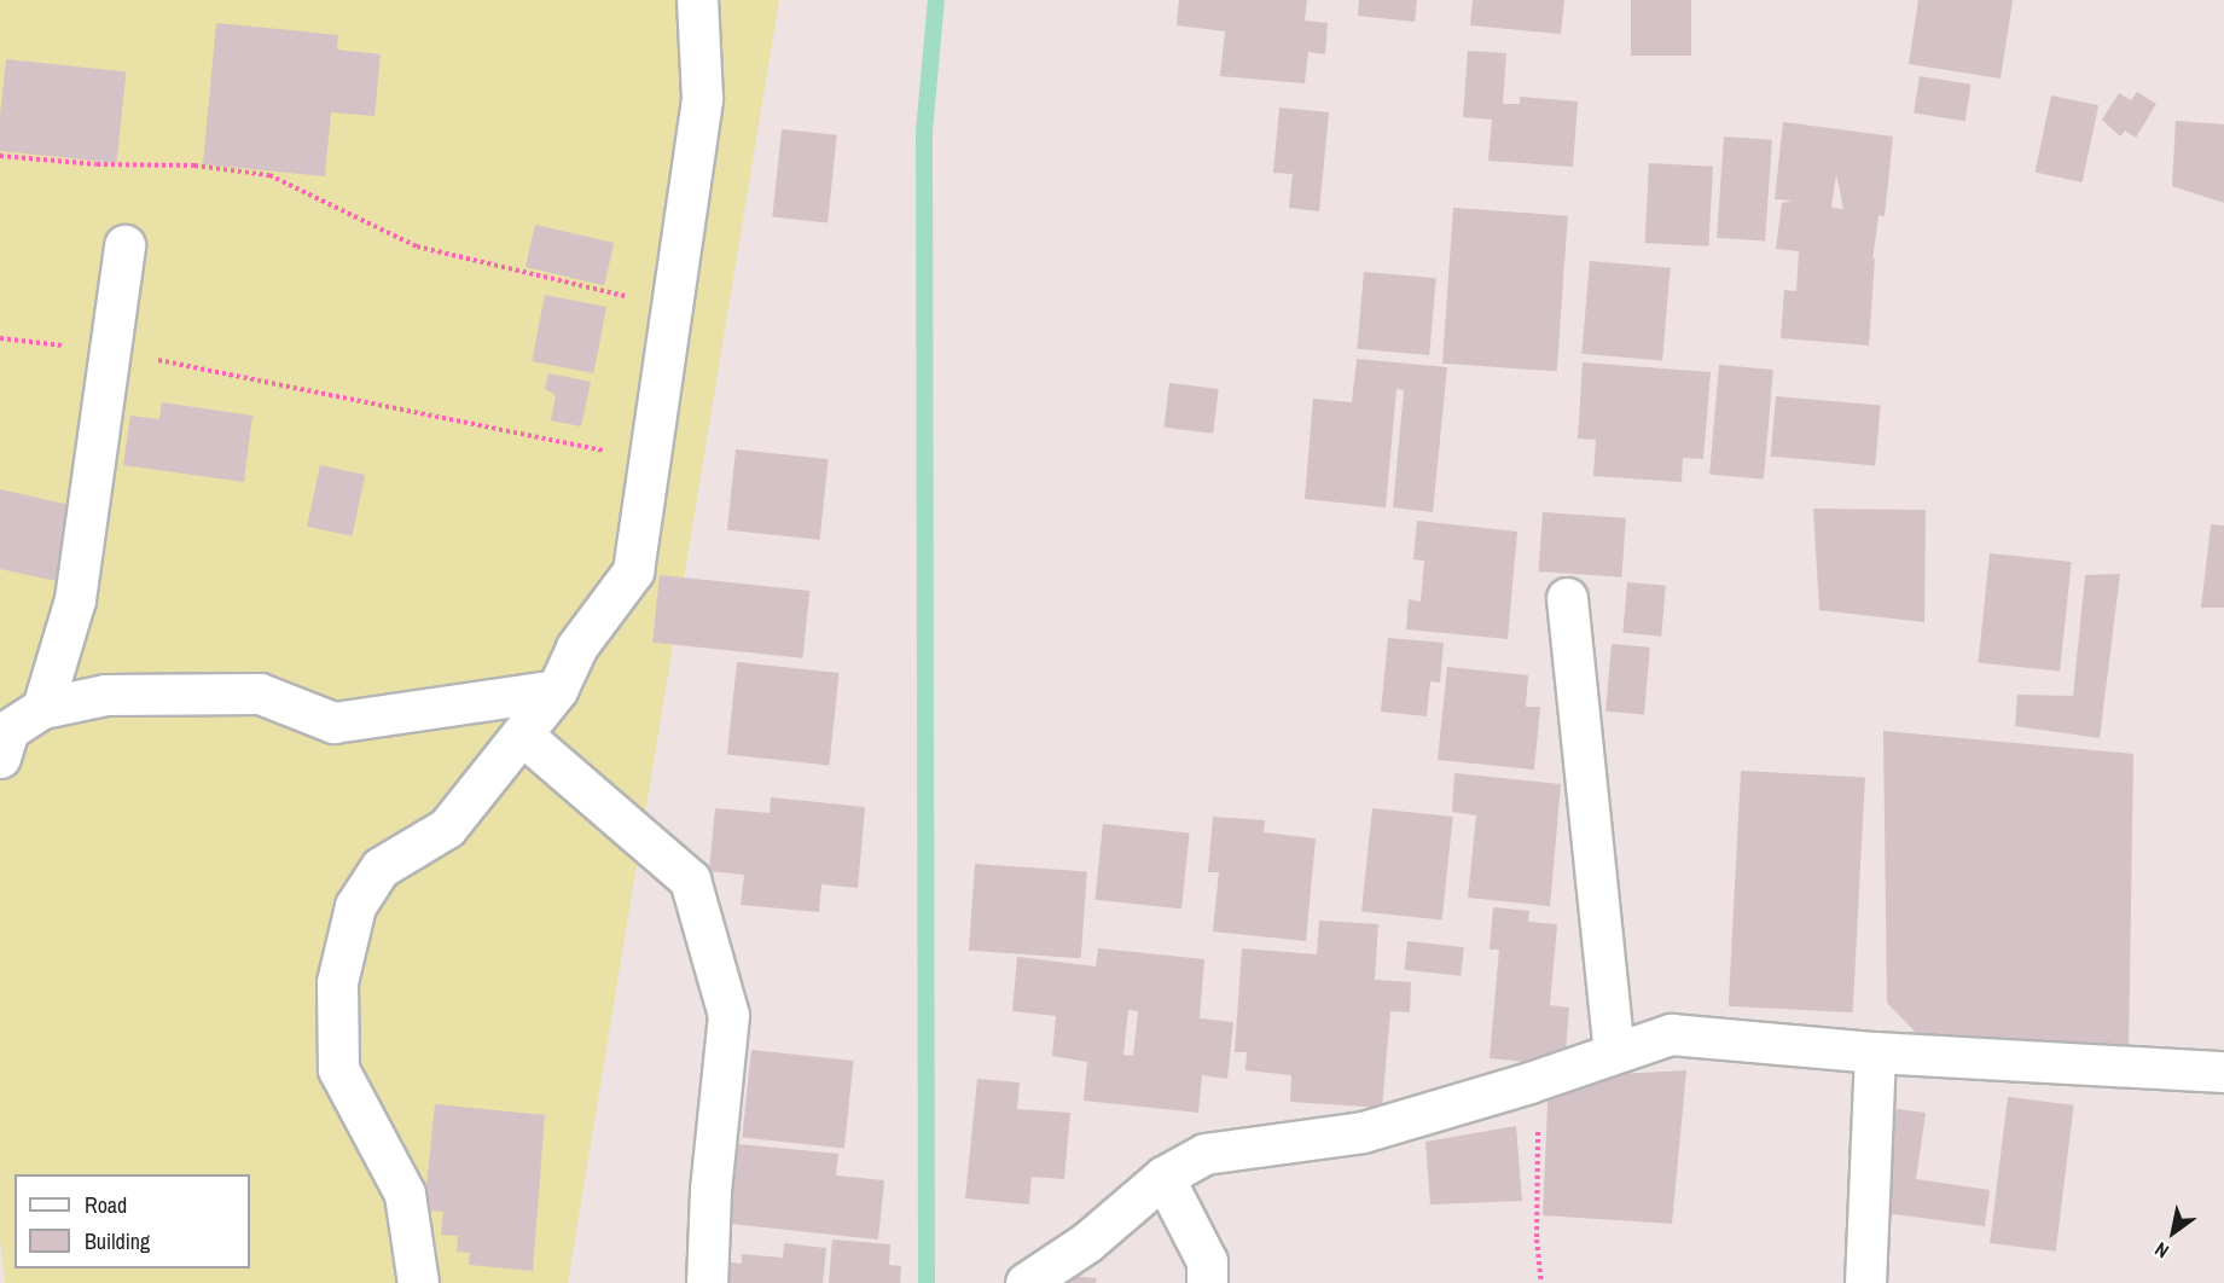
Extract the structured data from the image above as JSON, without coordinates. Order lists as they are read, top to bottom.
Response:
{
  "legend": ["Road", "Building"],
  "north": "bottom left"
}
